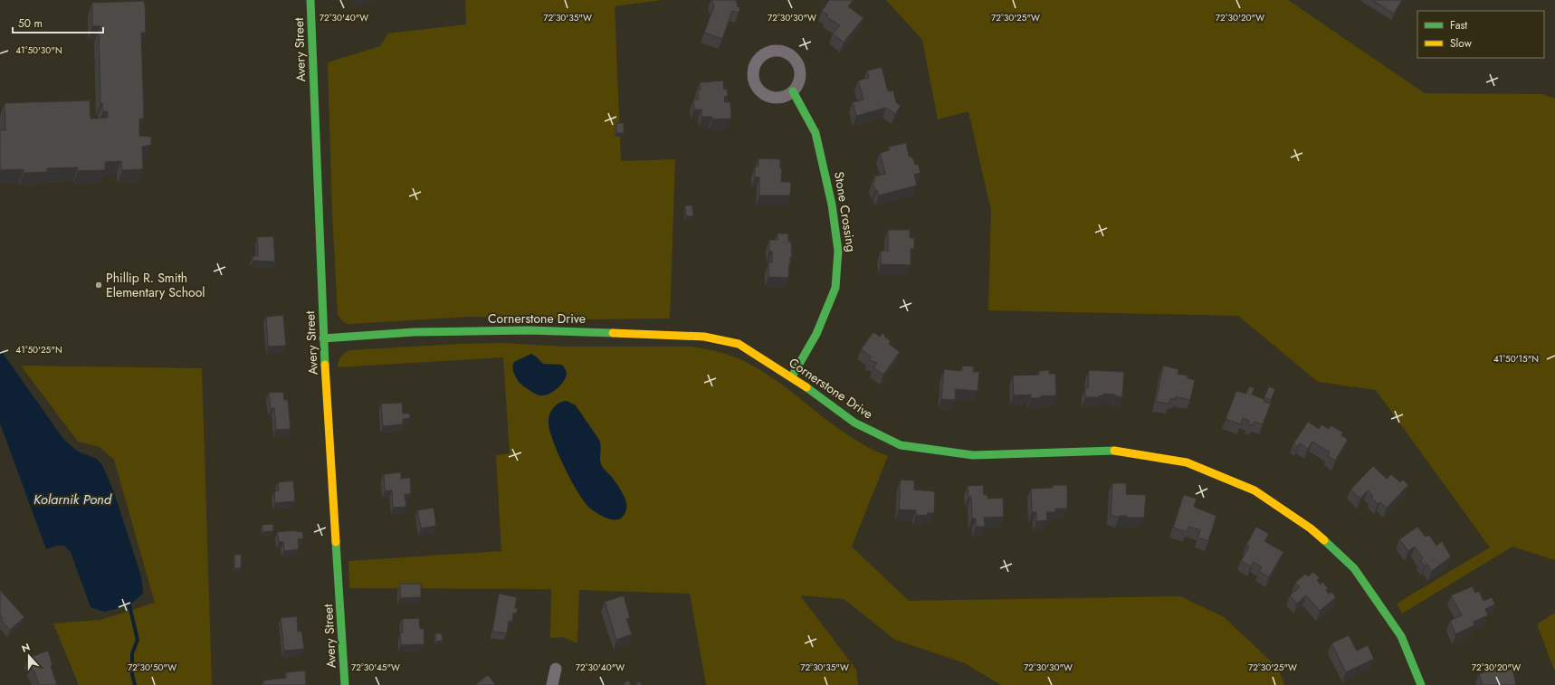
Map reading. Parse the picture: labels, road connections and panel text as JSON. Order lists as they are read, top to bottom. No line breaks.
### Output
{"streets":{"street":["Avery Street","Stone Crossing","Cornerstone Drive"]},"crossings":[["Avery Street","Cornerstone Drive"],["Stone Crossing","Cornerstone Drive"]],"water":["Kolarnik Pond"],"places":["Phillip R. Smith Elementary School"],"legend":["Fast","Slow"],"scale_bar":"50 m","north":"top","coordinates":["72°30'40\"W","72°30'35\"W","72°30'30\"W","72°30'25\"W","72°30'20\"W","41°50'30\"N","41°50'25\"N","41°50'15\"N","72°30'50\"W","72°30'45\"W"]}
